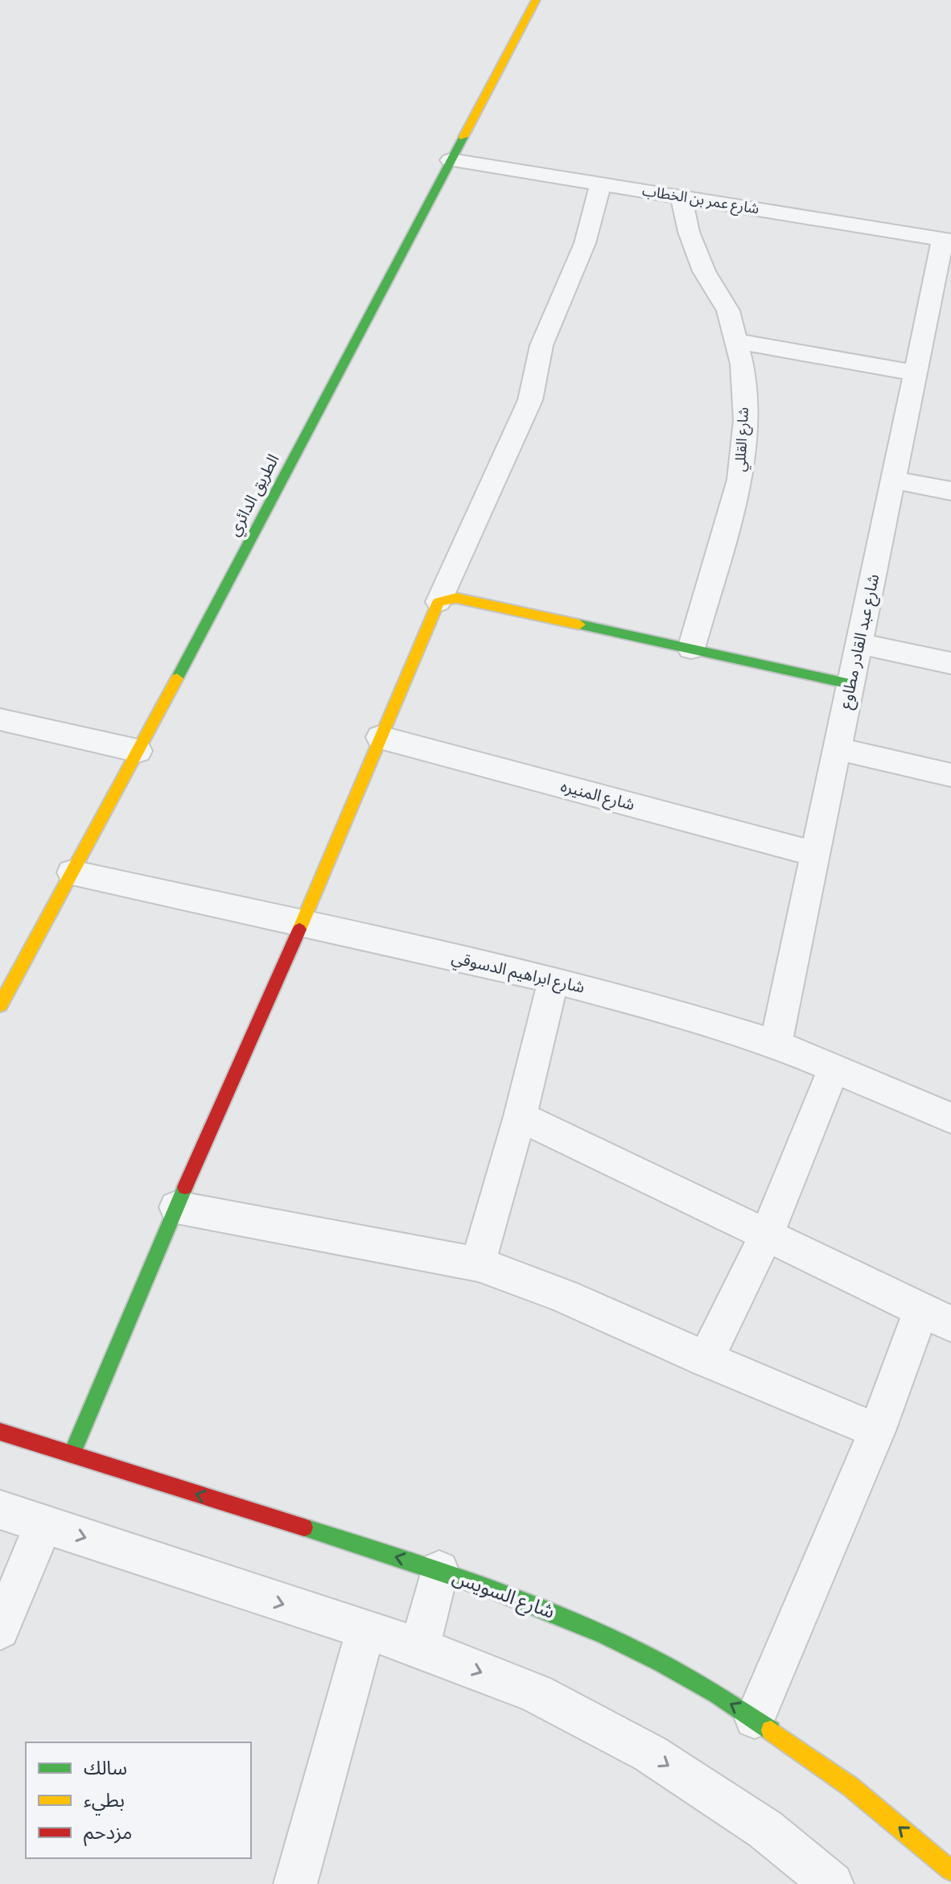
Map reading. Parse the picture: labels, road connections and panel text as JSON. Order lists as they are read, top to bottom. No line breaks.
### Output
{"streets":{"street":["شارع عمر بن الخطاب","شارع القللي","الطريق الدائري","شارع عبد القادر مطاوع","شارع المنيره","شارع ابراهيم الدسوقي","شارع السويس"]},"crossings":[["شارع عمر بن الخطاب","شارع القللي"],["شارع عمر بن الخطاب","الطريق الدائري"],["شارع عمر بن الخطاب","شارع عبد القادر مطاوع"],["الطريق الدائري","شارع ابراهيم الدسوقي"],["شارع عبد القادر مطاوع","شارع المنيره"],["شارع عبد القادر مطاوع","شارع ابراهيم الدسوقي"]],"legend":["سالك","بطيء","مزدحم"]}
